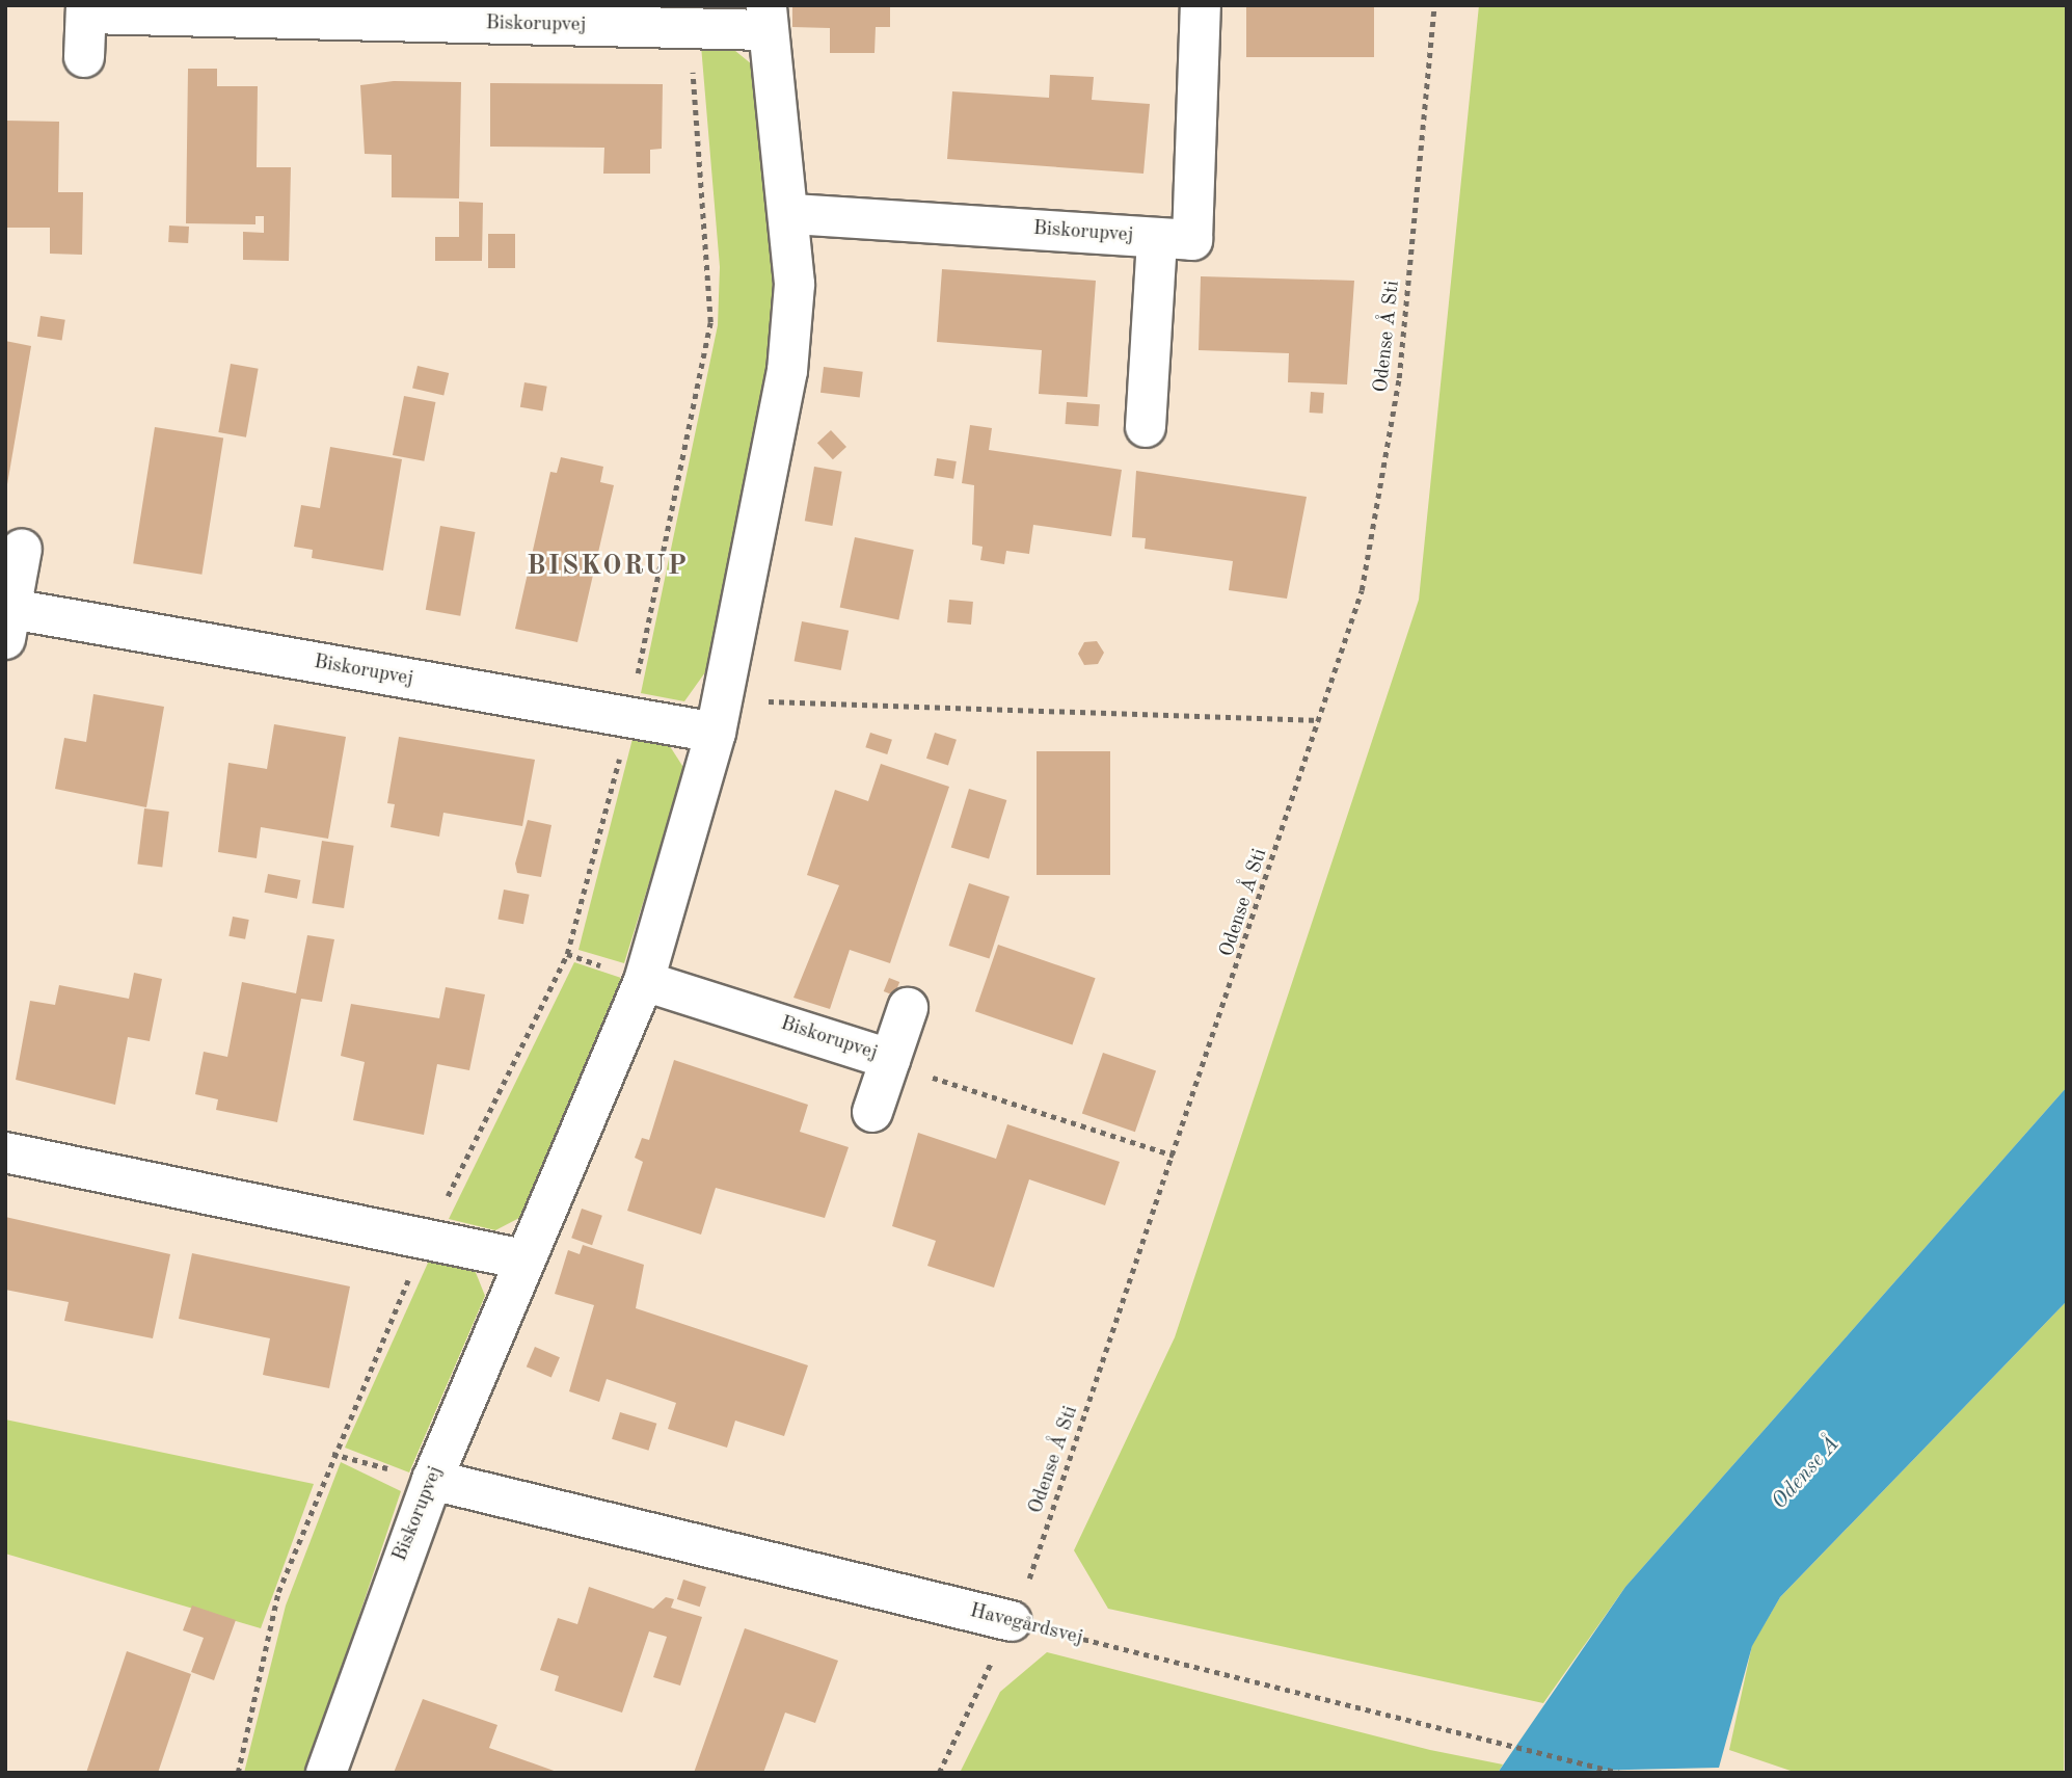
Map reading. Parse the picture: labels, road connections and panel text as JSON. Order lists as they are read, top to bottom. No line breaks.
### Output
{"streets":{"street":["Biskorupvej","Havegårdsvej"],"path":["Odense Å Sti"]},"crossings":[["Biskorupvej","Havegårdsvej"],["Odense Å Sti","Havegårdsvej"]],"districts":["BISKORUP"],"water":["Odense Å"]}
